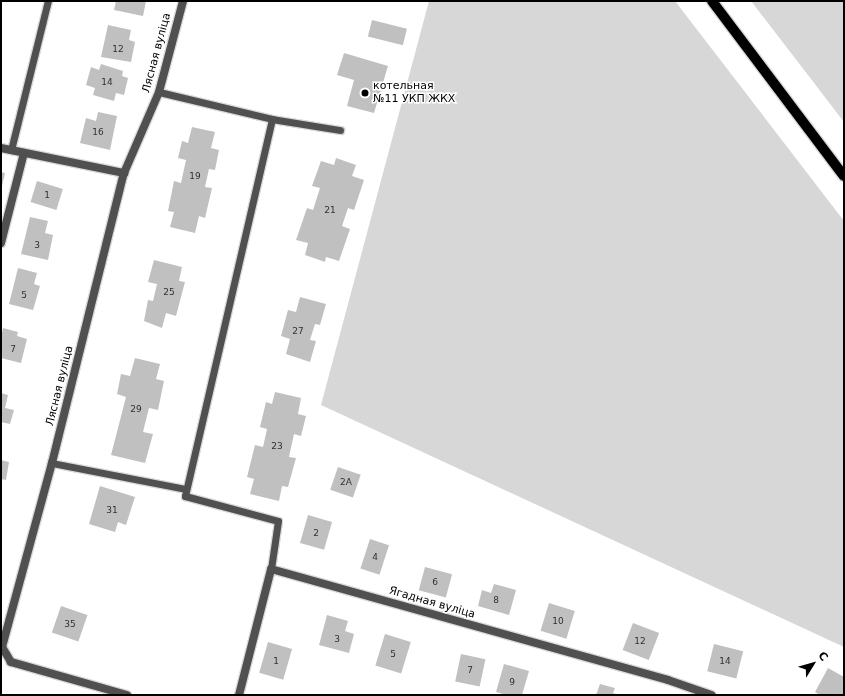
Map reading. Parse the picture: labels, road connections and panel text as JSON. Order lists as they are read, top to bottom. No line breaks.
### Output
{"streets":{"street":["Лясная вуліца","Ягадная вуліца"]},"places":["котельная №11 УКП ЖКХ"],"house_numbers":["12","14","16","19","1","21","3","25","5","27","7","29","23","2А","31","2","4","6","8","10","35","3","12","5","1","14","7","9"],"north":"top right"}
